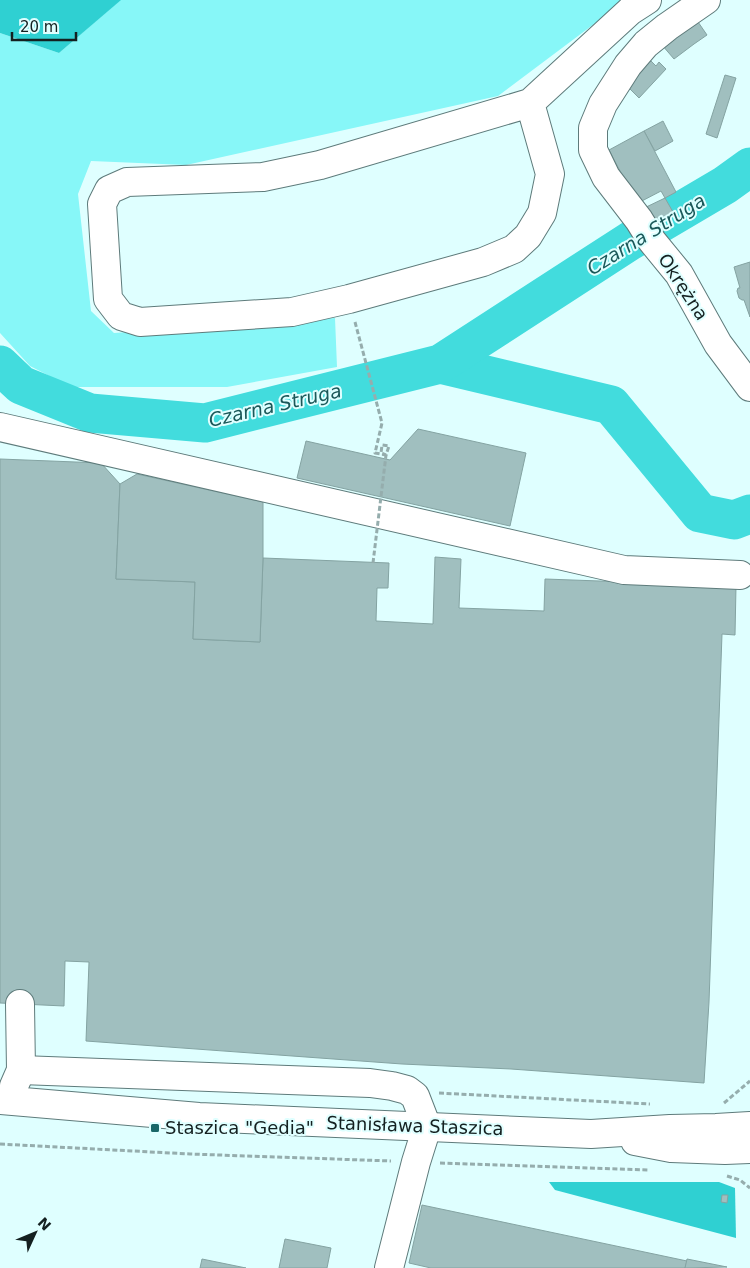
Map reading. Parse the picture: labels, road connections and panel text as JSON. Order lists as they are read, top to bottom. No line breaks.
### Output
{"streets":{"street":["Okrężna","Stanisława Staszica"]},"water":["Czarna Struga"],"places":{"transit":["Staszica \"Gedia\""]},"scale_bar":"20 m","north":"top right"}
